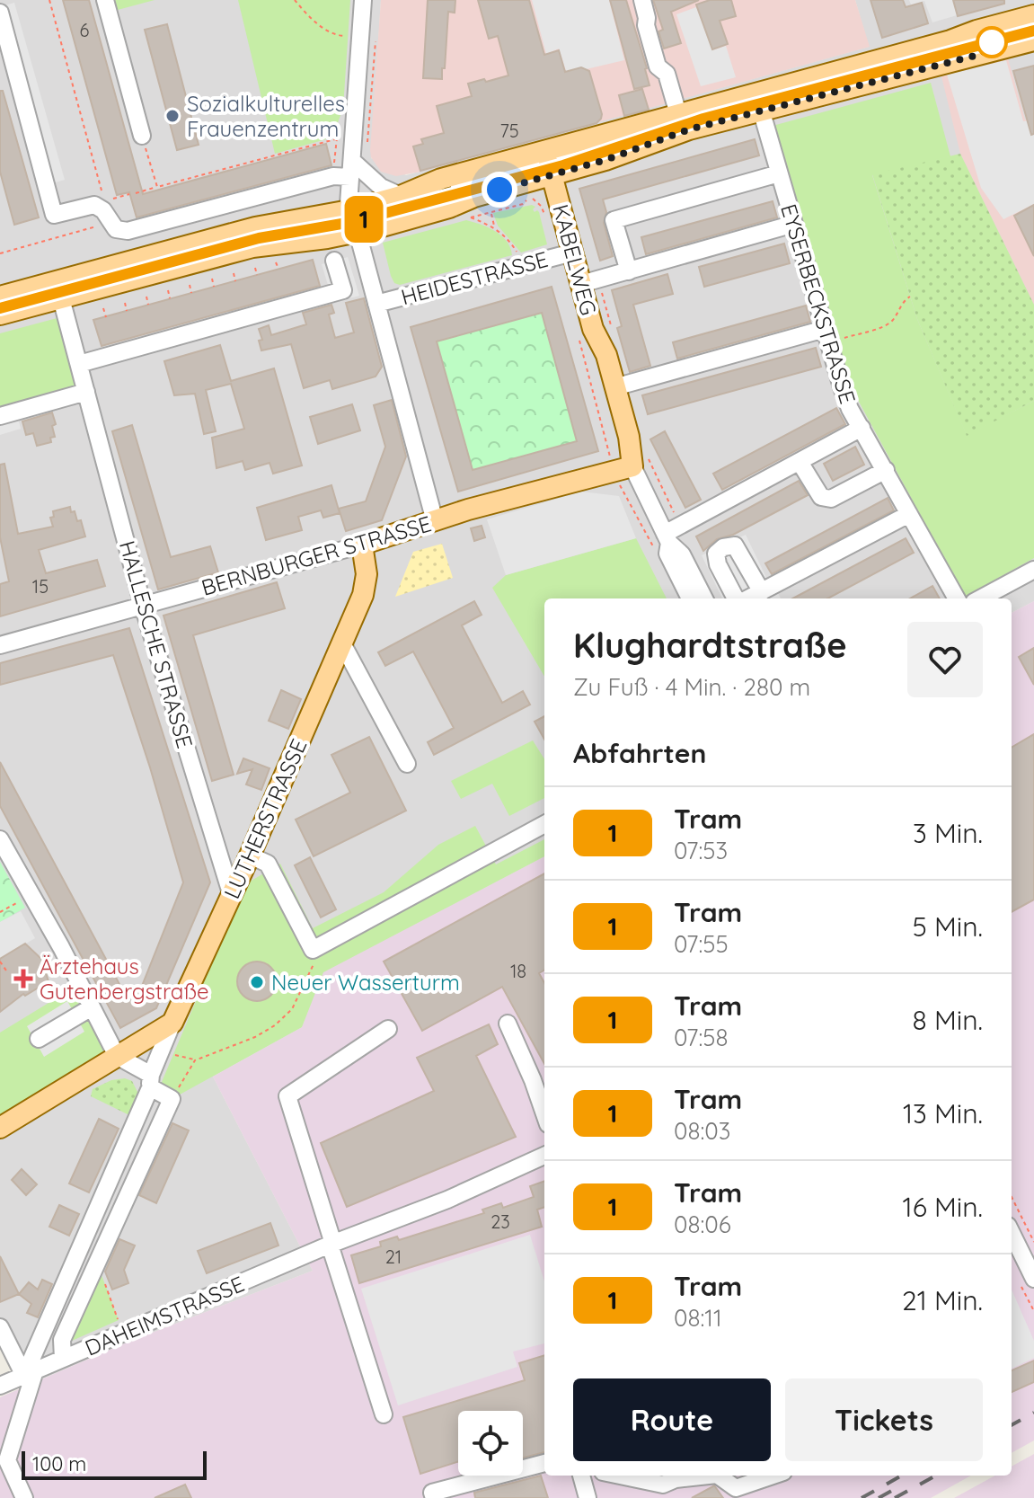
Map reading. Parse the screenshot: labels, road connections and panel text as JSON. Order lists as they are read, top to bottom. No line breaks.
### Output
{"streets":{"main road":["KABELWEG","BERNBURGER STRASSE","LUTHERSTRASSE"],"street":["HEIDESTRASSE","EYSERBECKSTRASSE","HALLESCHE STRASSE","DAHEIMSTRASSE"]},"crossings":[["KABELWEG","HEIDESTRASSE"],["KABELWEG","BERNBURGER STRASSE"],["BERNBURGER STRASSE","HALLESCHE STRASSE"],["BERNBURGER STRASSE","LUTHERSTRASSE"],["HALLESCHE STRASSE","LUTHERSTRASSE"],["LUTHERSTRASSE","DAHEIMSTRASSE"]],"places":{"other":["Sozialkulturelles Frauenzentrum","Neuer Wasserturm"],"health":["Ärztehaus Gutenbergstraße"]},"lines":["tram line 1"],"house_numbers":["6","75","15","18","23","21"],"scale_bar":"100 m","page":{"on_map":"1","heading":[["Klughardtstraße","Zu Fuß · 4 Min. · 280 m"],"Abfahrten"],"list":[{"mark":"1","name":"Tram","note":"07:53","value":"3 Min."},{"mark":"1","name":"Tram","note":"07:55","value":"5 Min."},{"mark":"1","name":"Tram","note":"07:58","value":"8 Min."},{"mark":"1","name":"Tram","note":"08:03","value":"13 Min."},{"mark":"1","name":"Tram","note":"08:06","value":"16 Min."},{"mark":"1","name":"Tram","note":"08:11","value":"21 Min."}],"buttons":["Route","Tickets"],"scale":"100 m"}}
